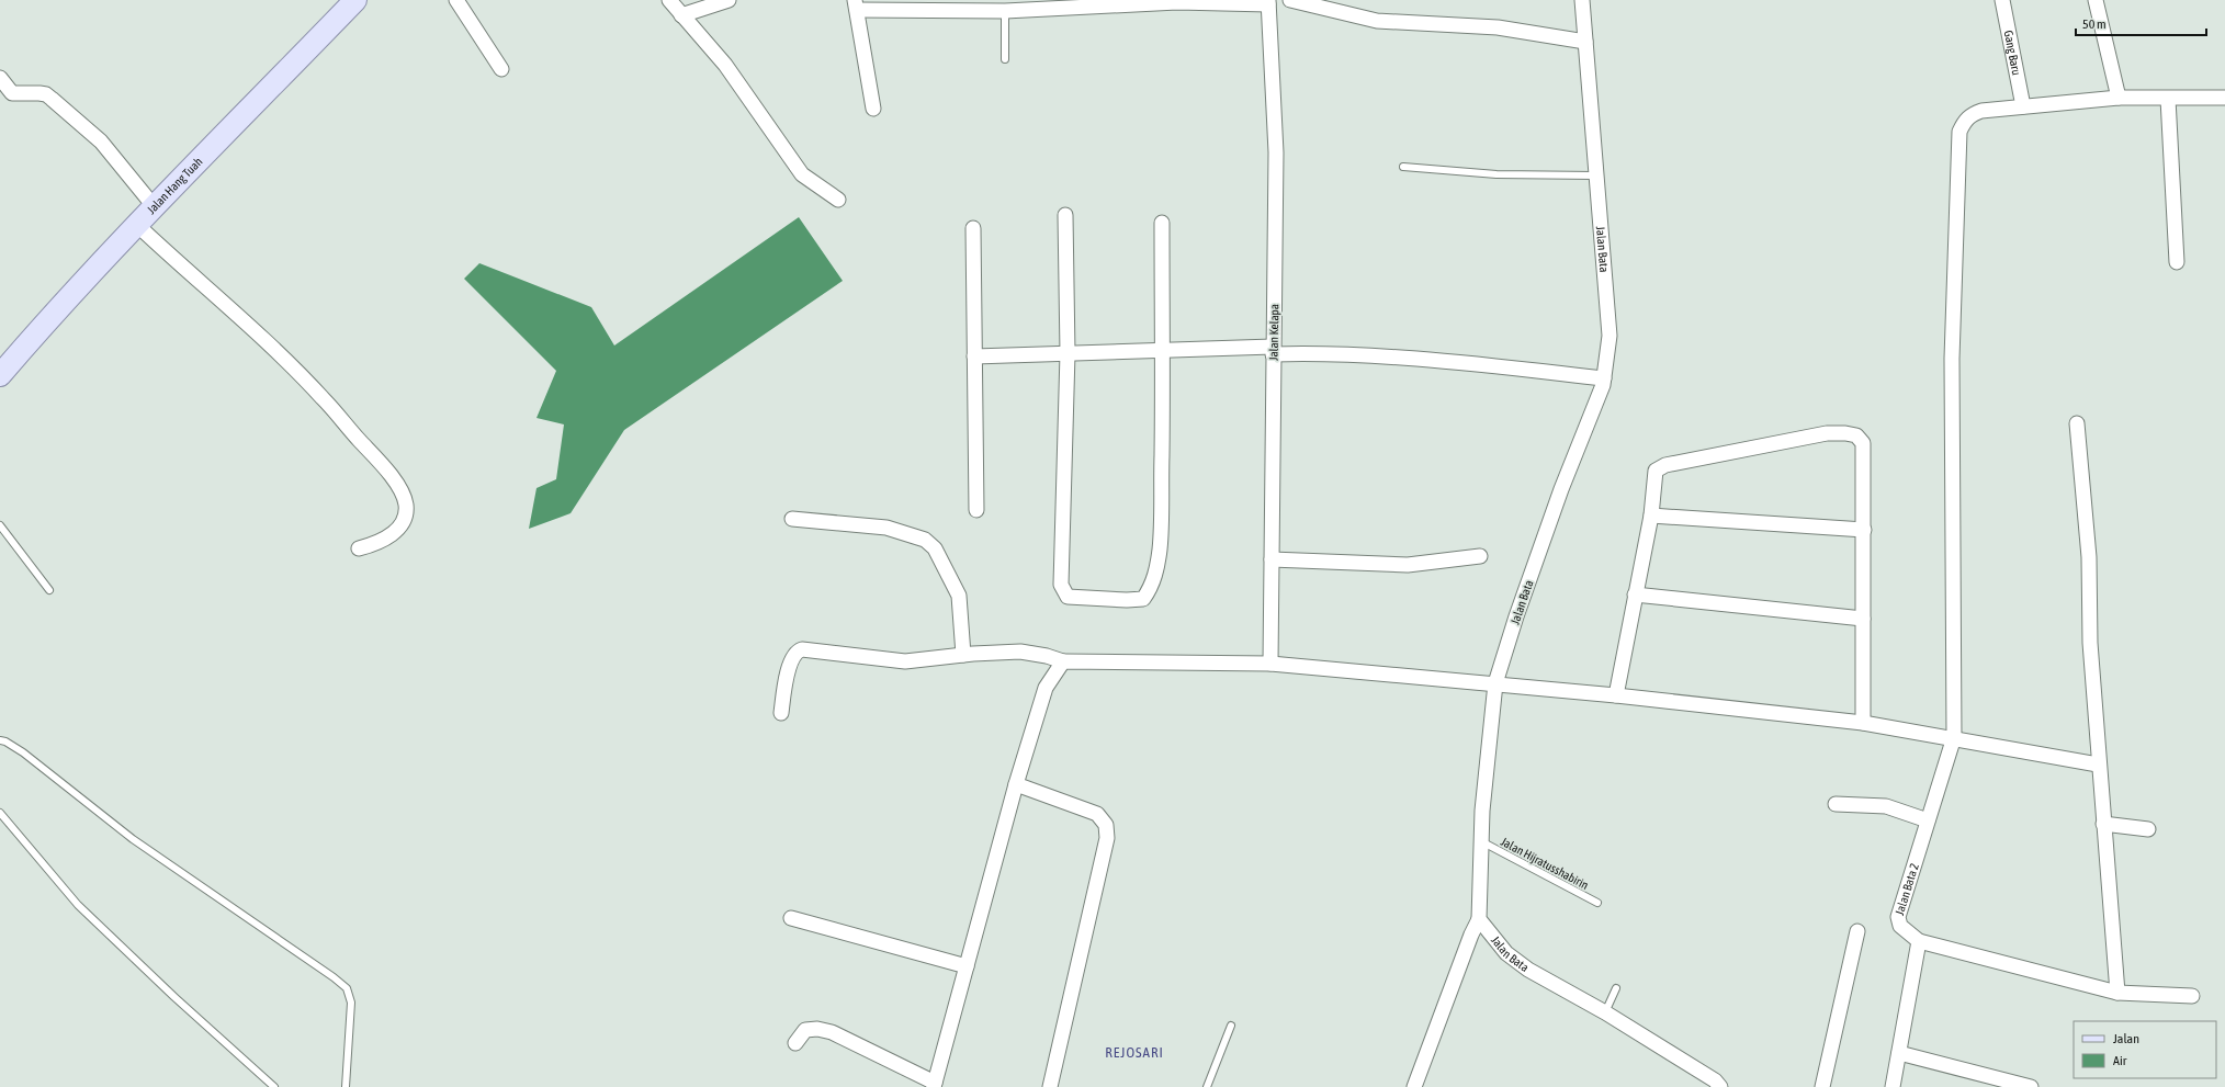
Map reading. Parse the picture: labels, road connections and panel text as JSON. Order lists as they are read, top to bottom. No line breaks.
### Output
{"streets":{"main road":["Jalan Hang Tuah"],"street":["Gang Baru","Jalan Bata","Jalan Kelapa","Jalan Bata 2"],"lane":["Jalan Hijratusshabirin"]},"crossings":[["Gang Baru","Jalan Bata 2"],["Jalan Bata","Jalan Hijratusshabirin"]],"districts":["REJOSARI"],"legend":["Jalan","Air"],"scale_bar":"50 m"}
